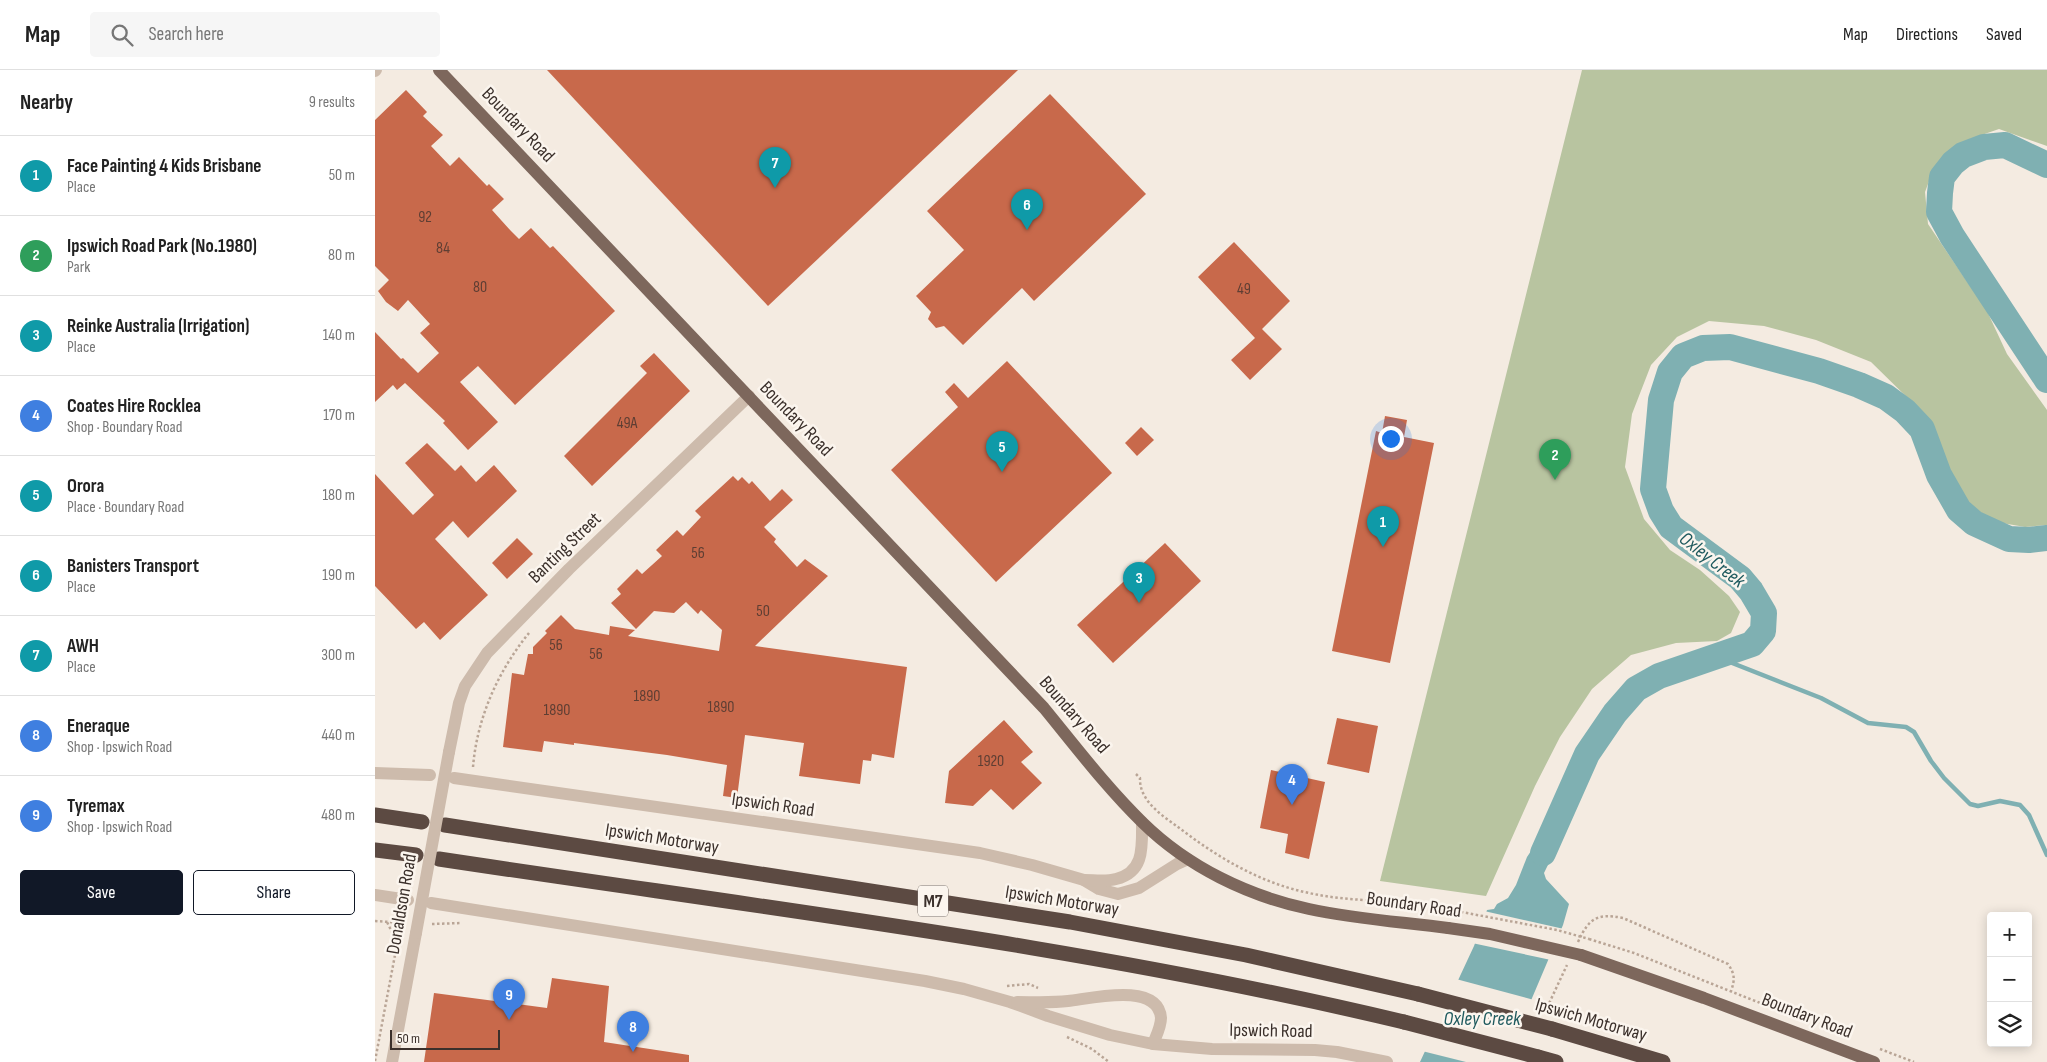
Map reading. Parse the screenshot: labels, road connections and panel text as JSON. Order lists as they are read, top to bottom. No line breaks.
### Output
{"streets":{"highway":["Ipswich Motorway","M7"],"main road":["Boundary Road"],"street":["Banting Street","Ipswich Road","Donaldson Road"]},"crossings":[["Boundary Road","Banting Street"],["Boundary Road","Ipswich Road"],["Banting Street","Donaldson Road"]],"water":["Oxley Creek"],"house_numbers":["92","84","80","49","49A","56","50","56","56","1890","1890","1890","1920"],"scale_bar":"50 m","page":{"header":"Map","search":"Search here","nav":["Map","Directions","Saved"],"heading":["Nearby","9 results"],"list":[{"mark":"1","name":"Face Painting 4 Kids Brisbane","note":"Place","value":"50 m"},{"mark":"2","name":"Ipswich Road Park (No.1980)","note":"Park","value":"80 m"},{"mark":"3","name":"Reinke Australia (Irrigation)","note":"Place","value":"140 m"},{"mark":"4","name":"Coates Hire Rocklea","note":"Shop · Boundary Road","value":"170 m"},{"mark":"5","name":"Orora","note":"Place · Boundary Road","value":"180 m"},{"mark":"6","name":"Banisters Transport","note":"Place","value":"190 m"},{"mark":"7","name":"AWH","note":"Place","value":"300 m"},{"mark":"8","name":"Eneraque","note":"Shop · Ipswich Road","value":"440 m"},{"mark":"9","name":"Tyremax","note":"Shop · Ipswich Road","value":"480 m"}],"pins":["7","6","5","2","1","3","4","9","8"],"buttons":["Save","Share"],"map_buttons":["+","−"],"scale":"50 m"}}
